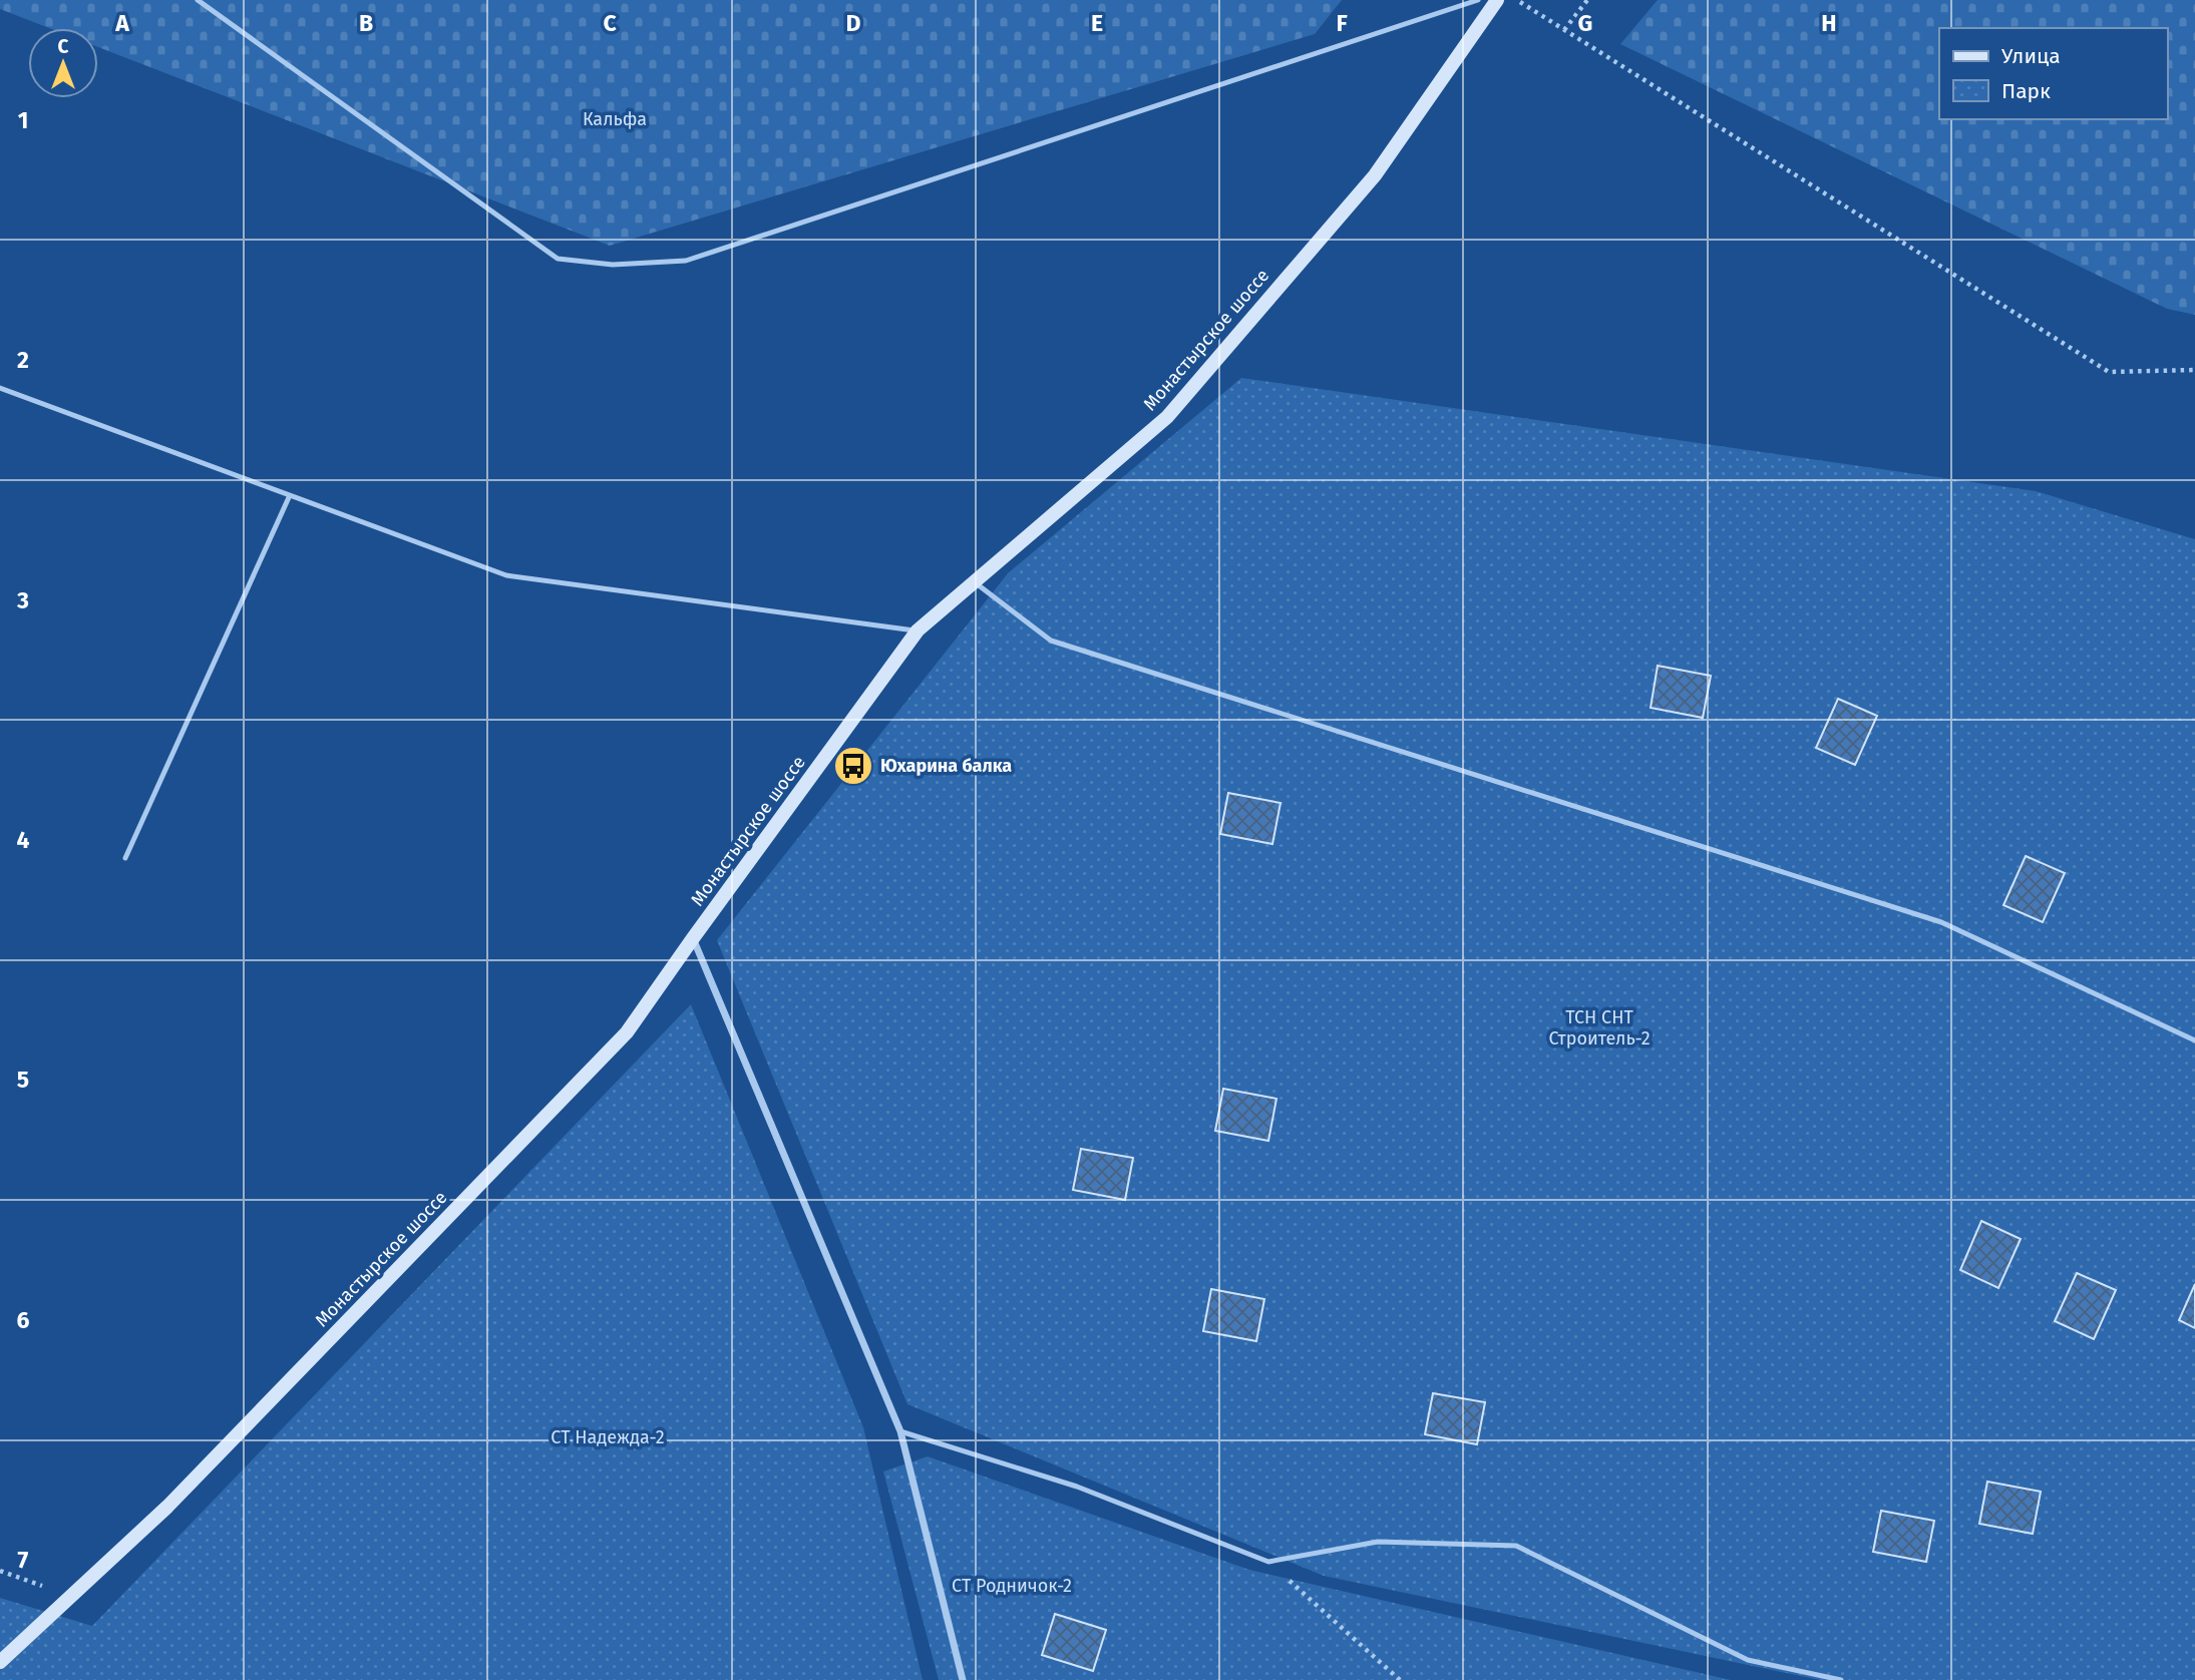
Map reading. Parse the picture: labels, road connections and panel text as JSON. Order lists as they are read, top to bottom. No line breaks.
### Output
{"streets":{"main road":["Монастырское шоссе"]},"parks":["Кальфа","ТСН СНТ Строитель-2","СТ Надежда-2","СТ Родничок-2"],"places":{"bus stop":["Юхарина балка"]},"legend":["Улица","Парк"],"north":"top","grid":{"columns":["A","B","C","D","E","F","G","H"],"rows":["1","2","3","4","5","6","7"]}}
